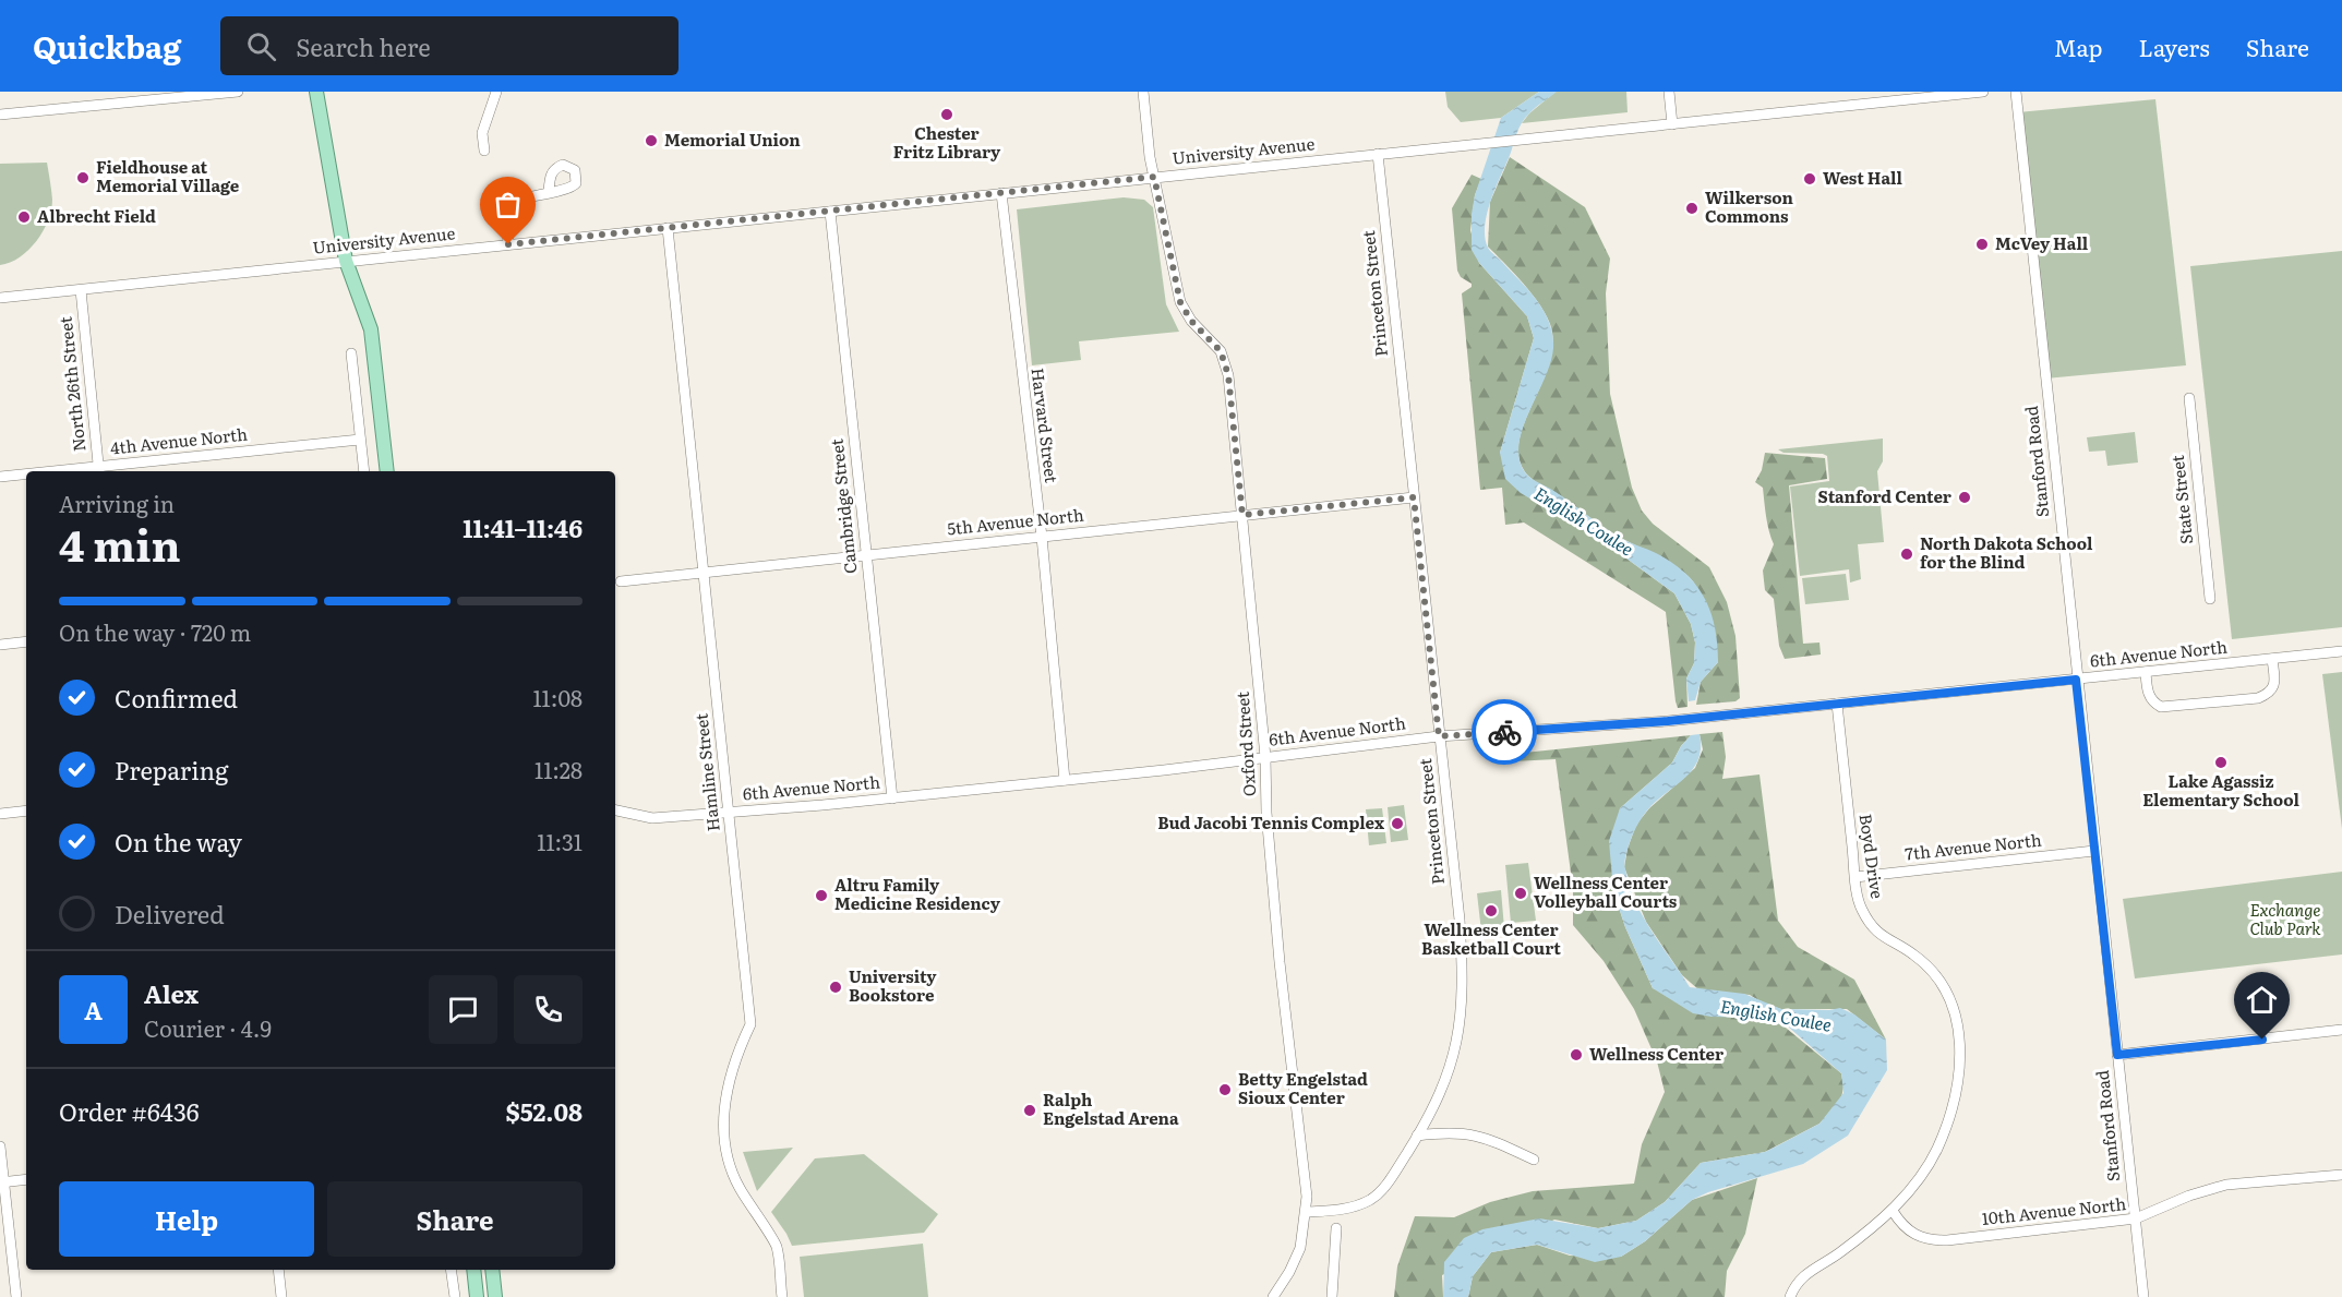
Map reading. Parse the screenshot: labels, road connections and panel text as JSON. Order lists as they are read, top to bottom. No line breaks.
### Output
{"streets":{"street":["University Avenue","Princeton Street","North 26th Street","Harvard Street","4th Avenue North","Stanford Road","State Street","Cambridge Street","5th Avenue North","6th Avenue North","Oxford Street","Hamline Street","7th Avenue North","Boyd Drive","10th Avenue North"]},"crossings":[["University Avenue","Princeton Street"],["University Avenue","North 26th Street"],["University Avenue","Harvard Street"],["University Avenue","Cambridge Street"],["University Avenue","Oxford Street"],["University Avenue","Hamline Street"],["Princeton Street","5th Avenue North"],["Princeton Street","6th Avenue North"],["Princeton Street","Oxford Street"],["North 26th Street","4th Avenue North"],["Harvard Street","5th Avenue North"],["Harvard Street","6th Avenue North"],["Stanford Road","6th Avenue North"],["Stanford Road","7th Avenue North"],["Stanford Road","10th Avenue North"],["Cambridge Street","5th Avenue North"],["Cambridge Street","6th Avenue North"],["5th Avenue North","Oxford Street"],["5th Avenue North","Hamline Street"],["6th Avenue North","Oxford Street"],["6th Avenue North","Hamline Street"],["6th Avenue North","Boyd Drive"],["7th Avenue North","Boyd Drive"],["Boyd Drive","10th Avenue North"]],"water":["English Coulee"],"parks":["Exchange Club Park"],"places":["Chester Fritz Library","Memorial Union","Fieldhouse at Memorial Village","West Hall","Wilkerson Commons","Albrecht Field","McVey Hall","Stanford Center","North Dakota School for the Blind","Lake Agassiz Elementary School","Bud Jacobi Tennis Complex","Wellness Center Volleyball Courts","Altru Family Medicine Residency","Wellness Center Basketball Court","University Bookstore","Wellness Center","Betty Engelstad Sioux Center","Ralph Engelstad Arena"],"page":{"header":"Quickbag","search":"Search here","nav":["Map","Layers","Share"],"heading":["4 min","Arriving in","11:41–11:46"],"panel":["Alex","Courier · 4.9","Order #6436","$52.08"],"bar":"On the way · 720 m","list":[["Confirmed","11:08"],["Preparing","11:28"],["On the way","11:31"],"Delivered"],"round":"A","buttons":["Help","Share"]}}
